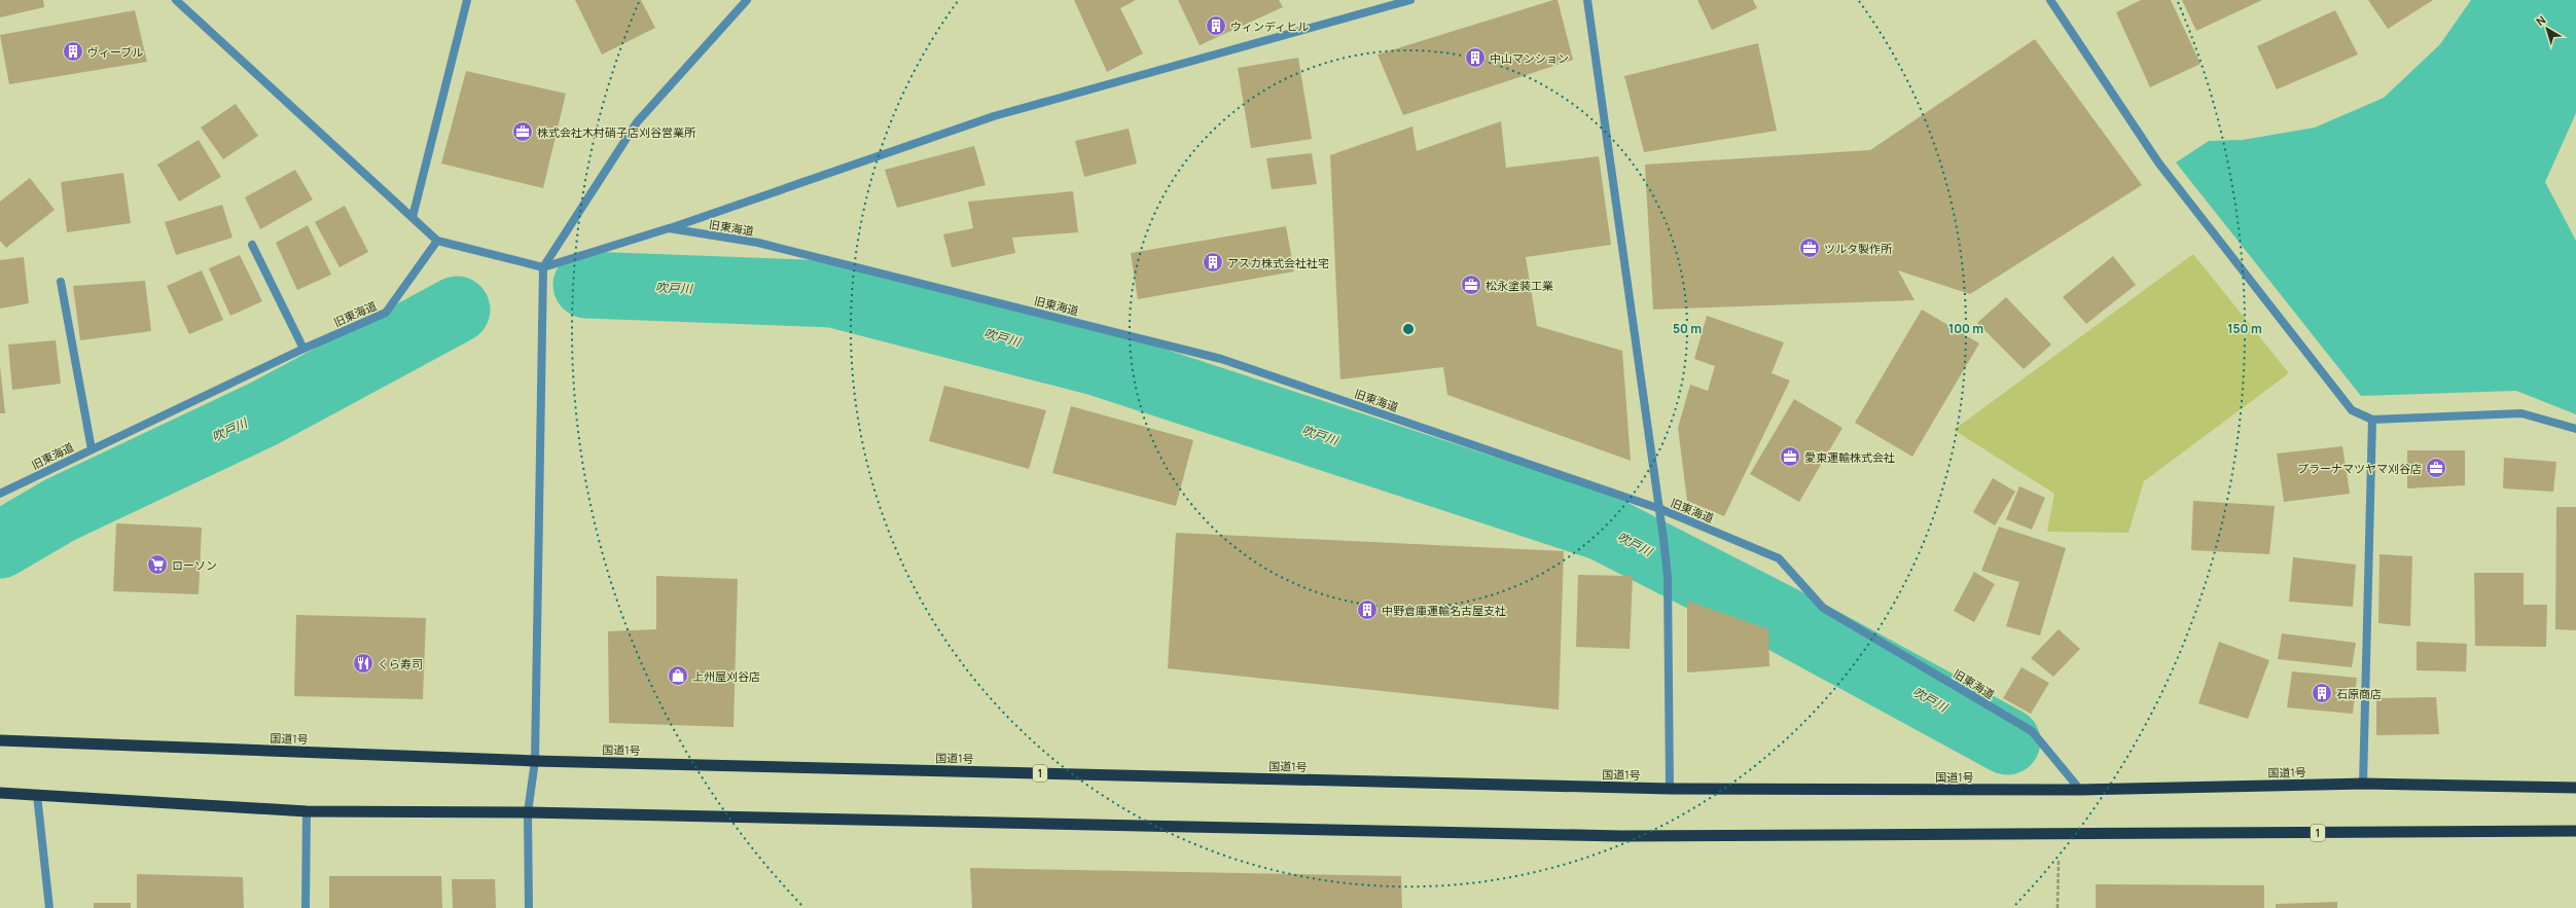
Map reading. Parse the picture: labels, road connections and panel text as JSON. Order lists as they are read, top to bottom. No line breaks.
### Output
{"streets":{"highway":["国道1号","1"],"street":["旧東海道"]},"crossings":[["旧東海道","国道1号"]],"water":["吹戸川"],"places":{"building":["ウィンディヒル","ヴィーブル","中山マンション","アスカ株式会社社宅","中野倉庫運輸名古屋支社","石原商店"],"office":["株式会社木村硝子店刈谷営業所","ツルタ製作所","松永塗装工業","愛東運輸株式会社","プラーナマツヤマ刈谷店"],"supermarket":["ローソン"],"restaurant":["くら寿司"],"shop":["上州屋刈谷店"]},"north":"top left","rings":["50 m","100 m","150 m"]}
